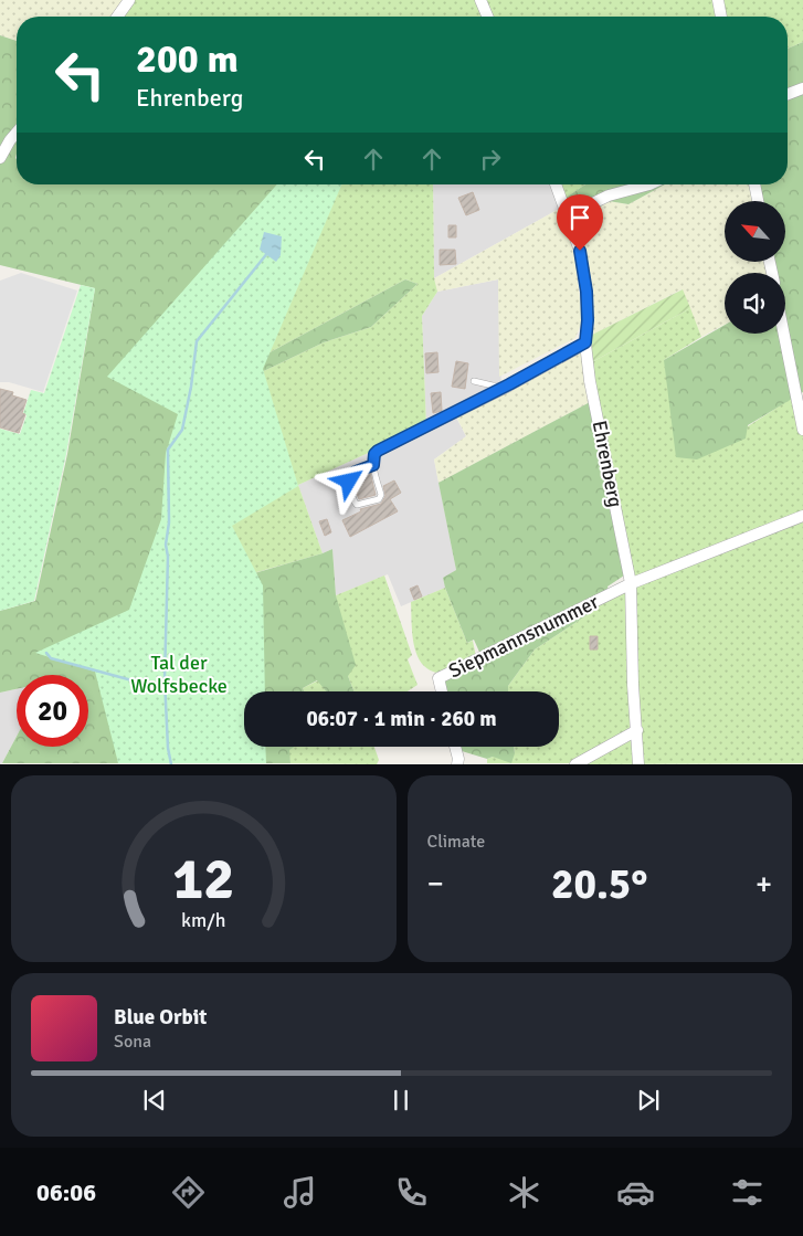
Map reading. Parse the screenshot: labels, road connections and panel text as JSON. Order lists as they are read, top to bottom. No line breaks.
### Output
{"streets":{"street":["Ehrenberg","Siepmannsnummer"]},"crossings":[["Ehrenberg","Siepmannsnummer"]],"parks":["Tal der Wolfsbecke"],"north":"top left","page":{"turn":["200 m","Ehrenberg"],"limit":"20","trip":"06:07 · 1 min · 260 m","tile":"Climate","heat":["−","20.5°","+"],"song":["Blue Orbit","Sona"],"tabs":"06:06","gauge":["12","km/h"]}}
